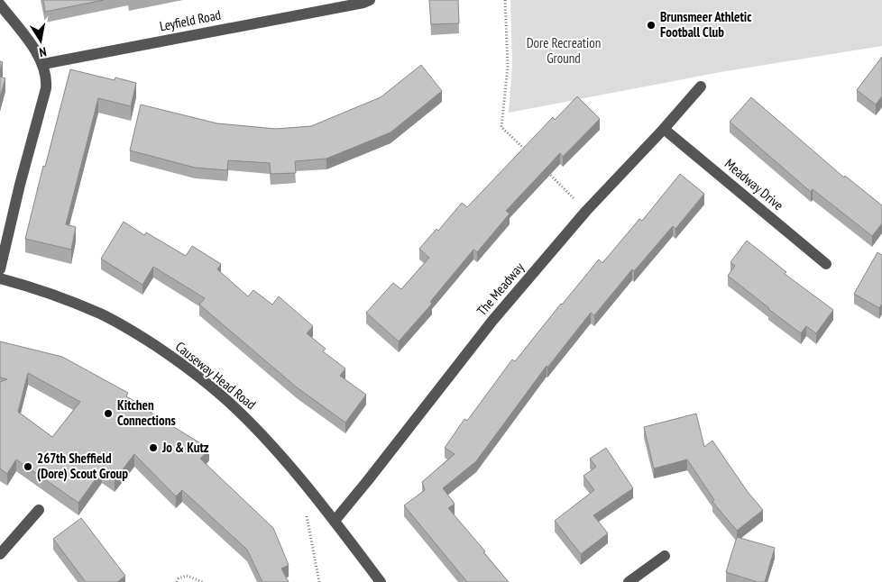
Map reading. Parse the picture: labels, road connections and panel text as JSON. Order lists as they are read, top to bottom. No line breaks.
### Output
{"streets":{"street":["Leyfield Road","Meadway Drive","The Meadway","Causeway Head Road"]},"crossings":[["Meadway Drive","The Meadway"],["The Meadway","Causeway Head Road"]],"parks":["Dore Recreation Ground"],"places":["Brunsmeer Athletic Football Club","Kitchen Connections","Jo & Kutz","267th Sheffield (Dore) Scout Group"],"north":"bottom"}
